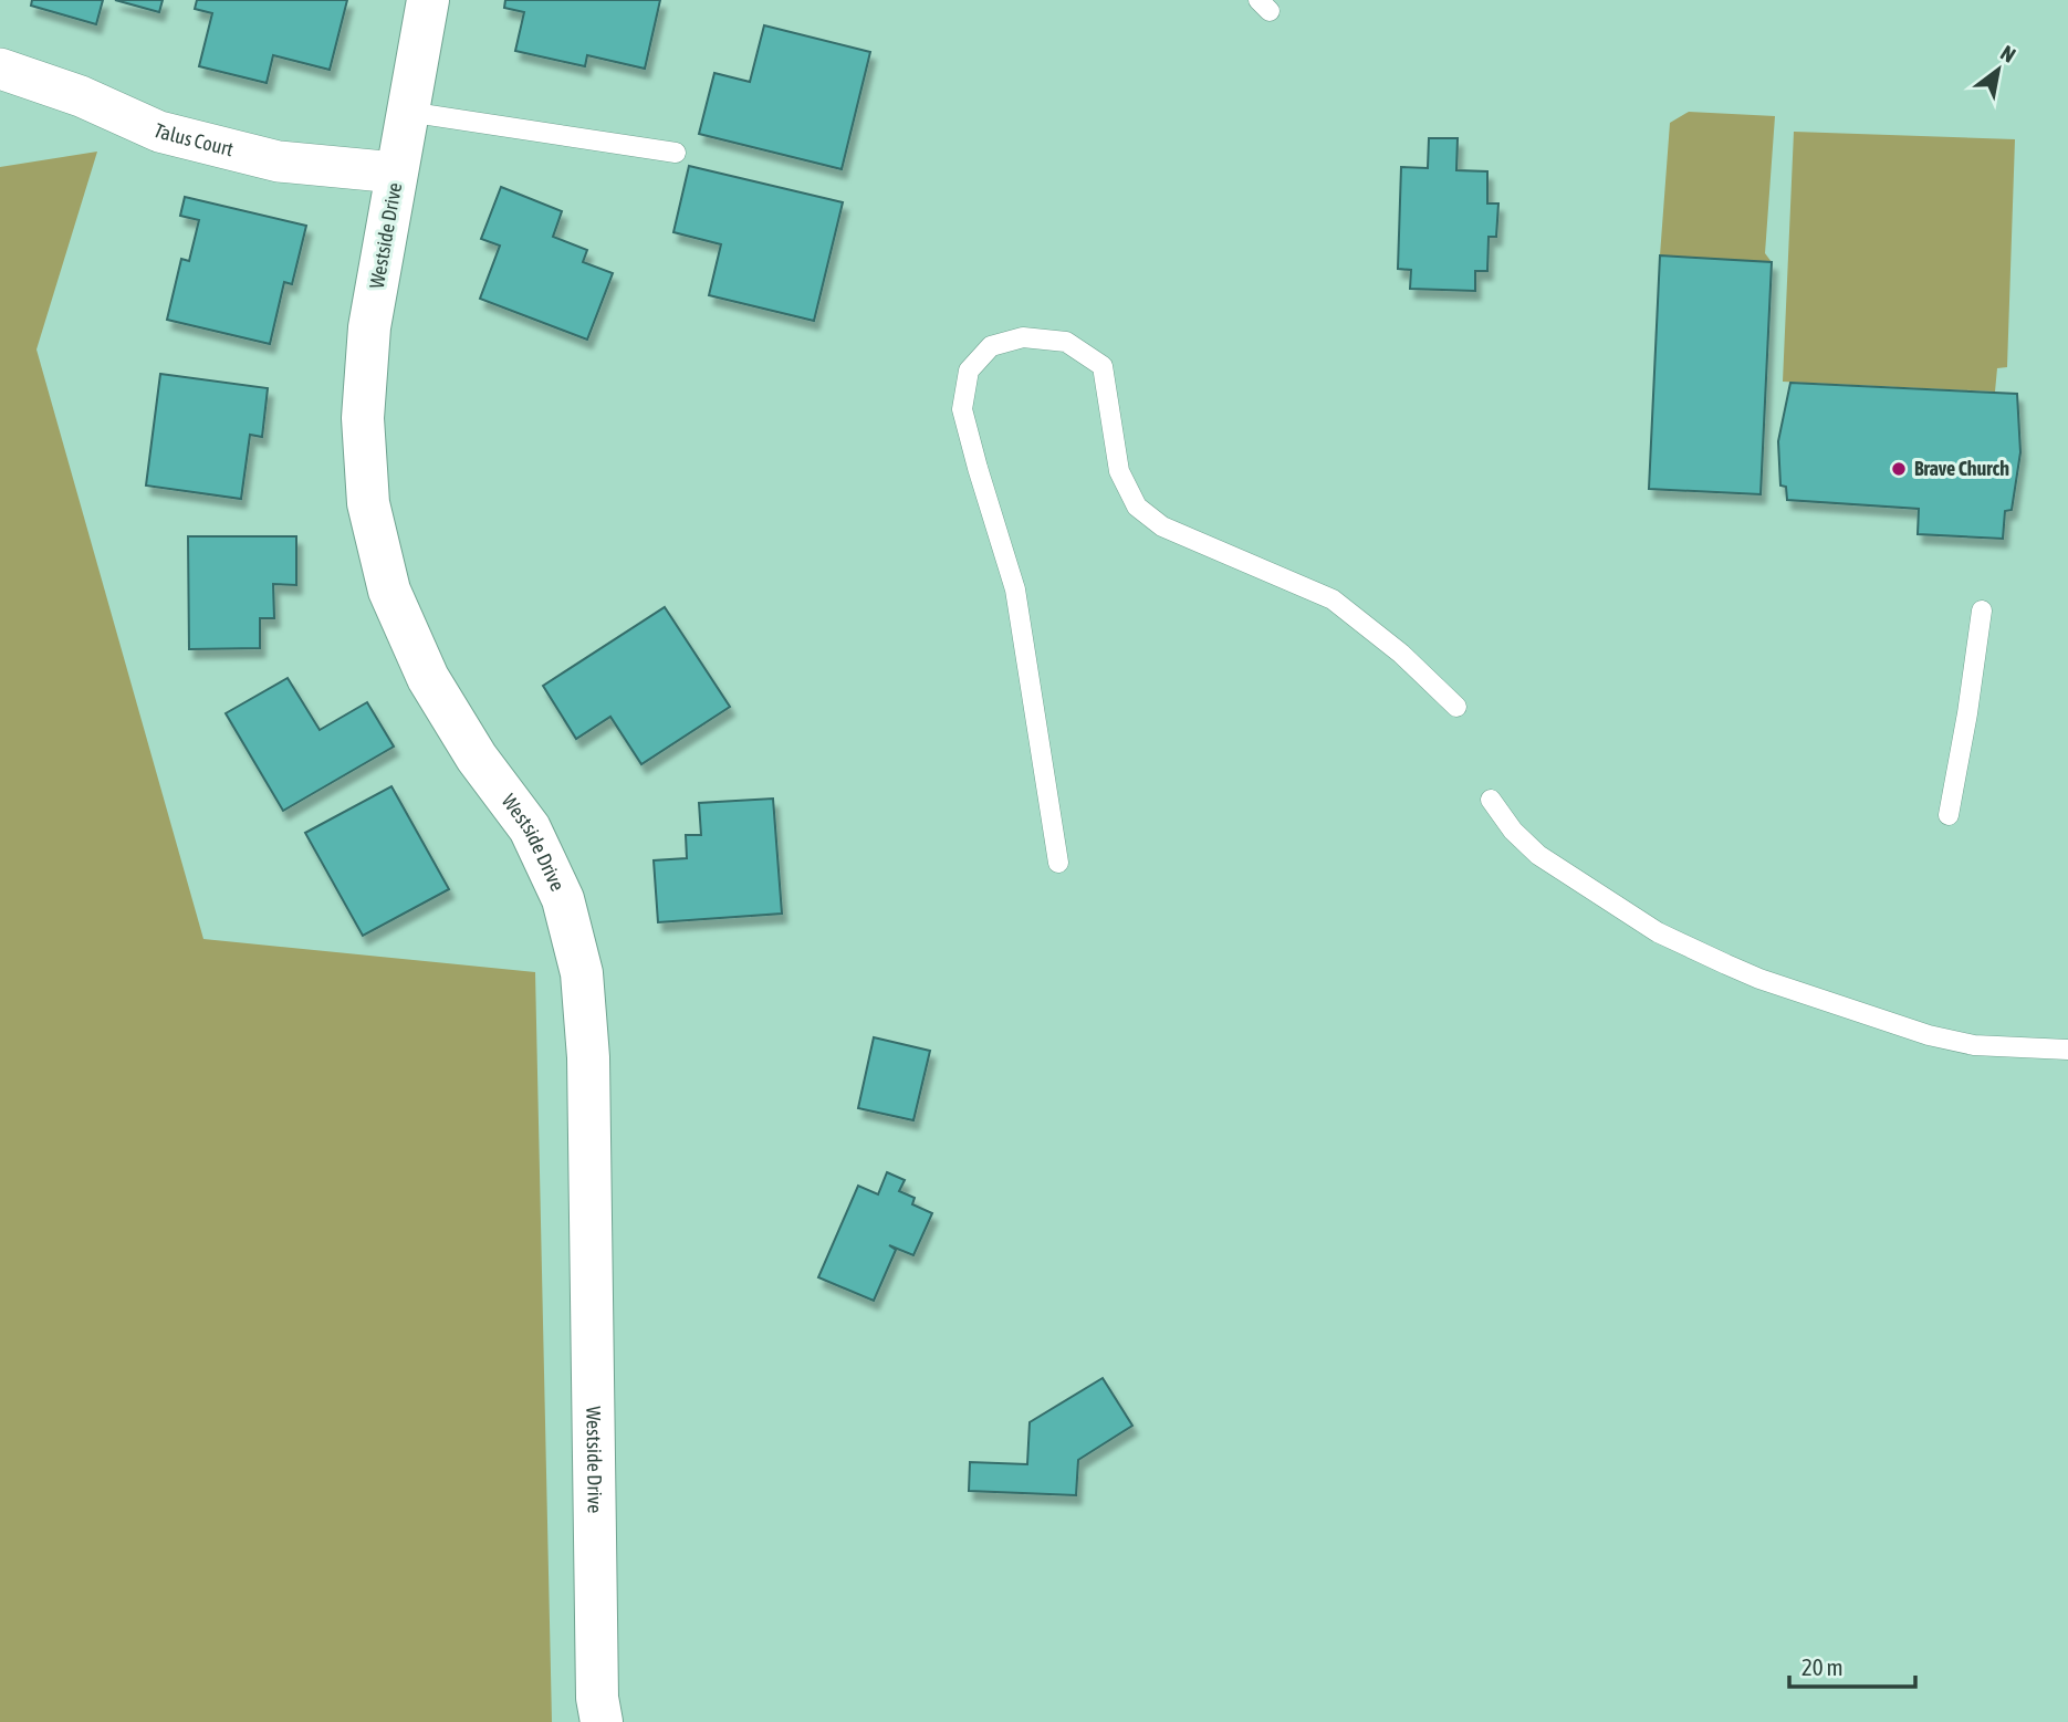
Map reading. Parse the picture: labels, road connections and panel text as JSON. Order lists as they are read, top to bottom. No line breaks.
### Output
{"streets":{"street":["Talus Court","Westside Drive"]},"crossings":[["Talus Court","Westside Drive"]],"places":["Brave Church"],"scale_bar":"20 m","north":"top right"}
